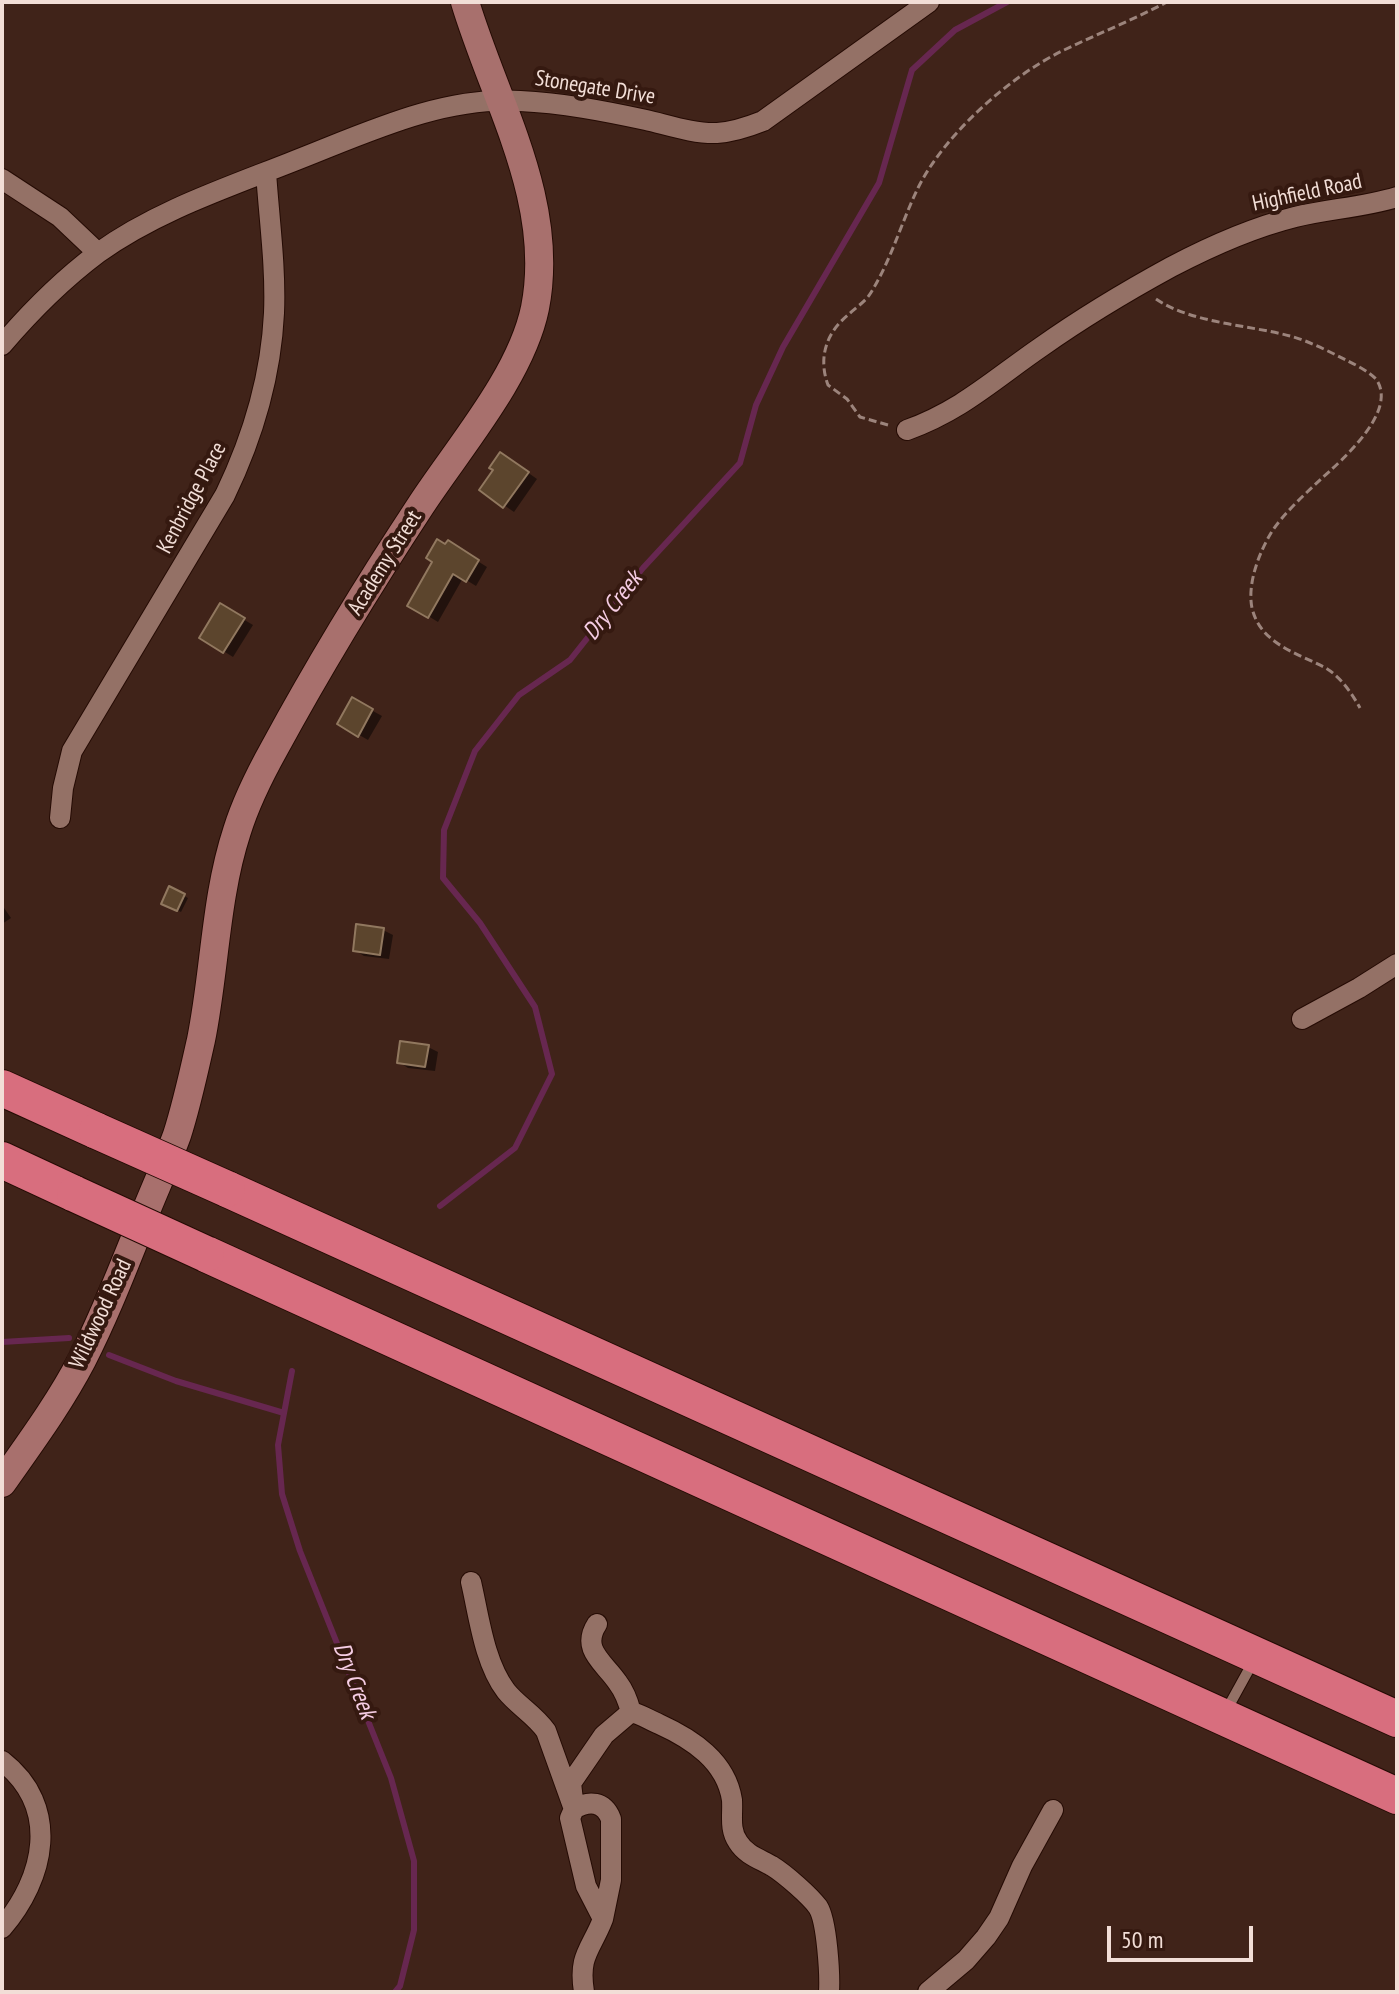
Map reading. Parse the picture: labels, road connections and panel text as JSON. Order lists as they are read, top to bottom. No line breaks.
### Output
{"streets":{"street":["Stonegate Drive","Highfield Road","Kenbridge Place","Academy Street","Wildwood Road"]},"crossings":[["Stonegate Drive","Kenbridge Place"],["Stonegate Drive","Academy Street"],["Academy Street","Wildwood Road"]],"water":["Dry Creek"],"scale_bar":"50 m"}
